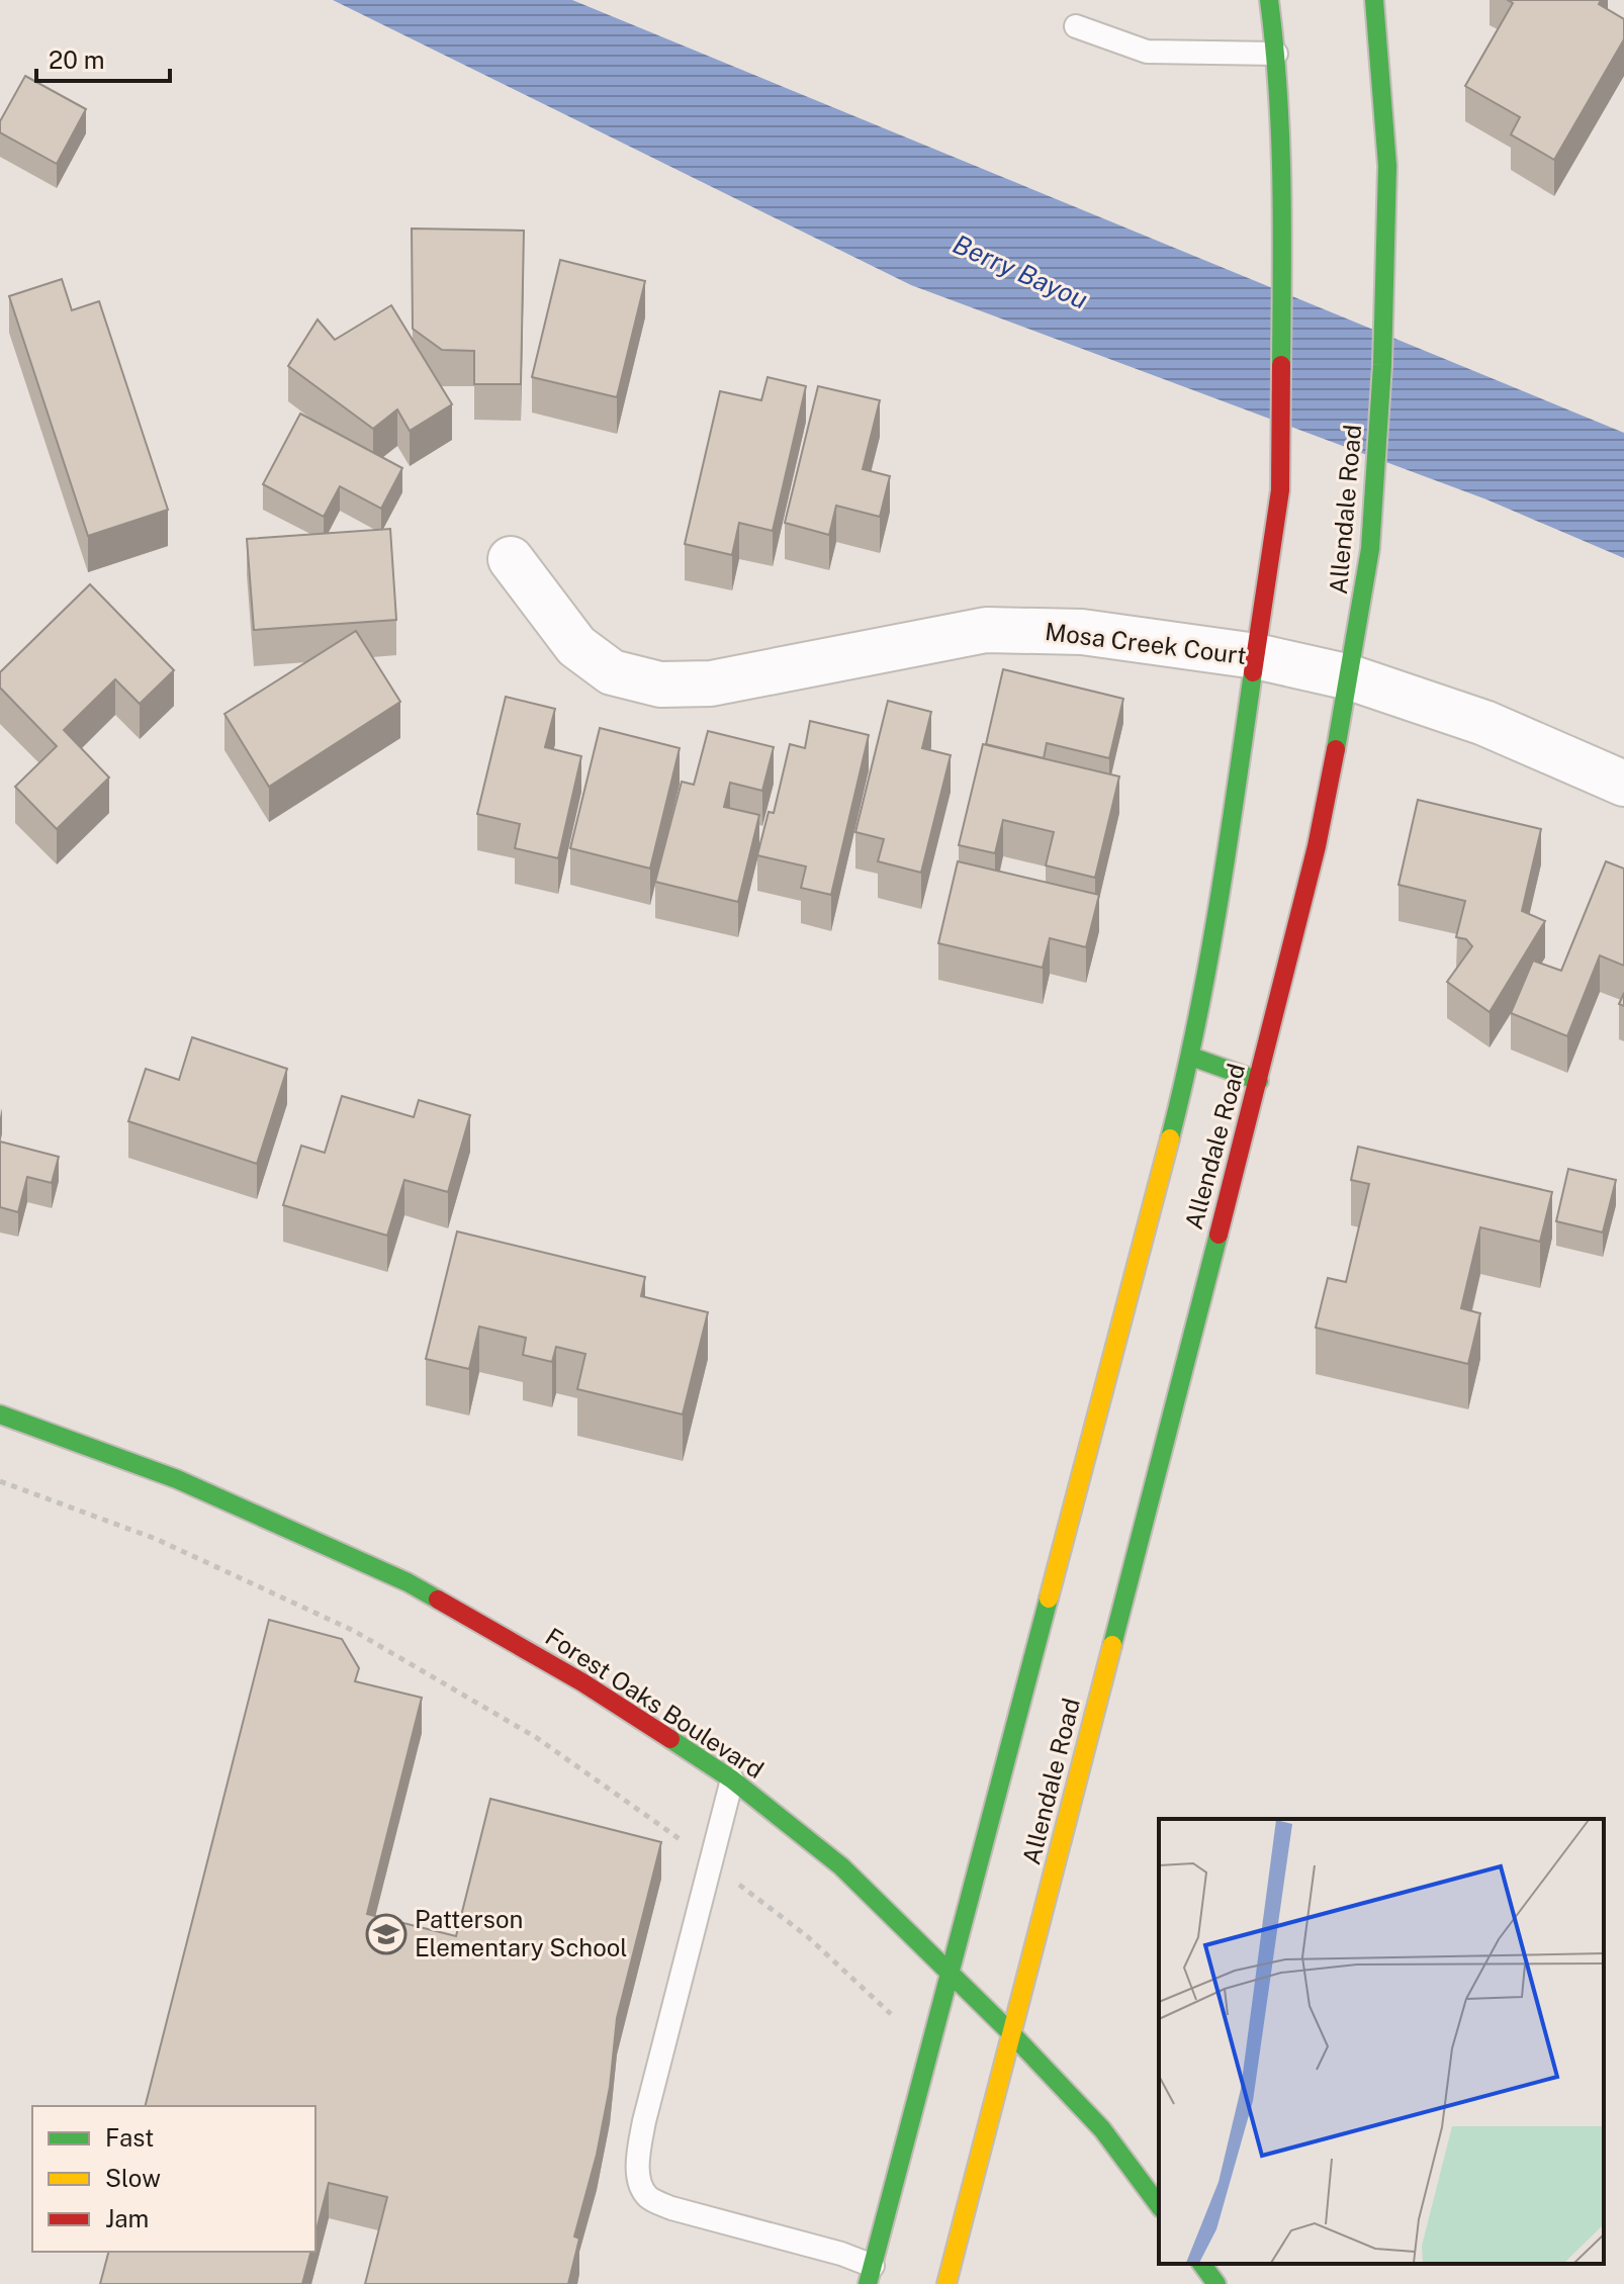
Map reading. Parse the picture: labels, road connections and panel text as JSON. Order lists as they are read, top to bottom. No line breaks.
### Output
{"streets":{"main road":["Allendale Road","Forest Oaks Boulevard"],"street":["Mosa Creek Court"]},"crossings":[["Allendale Road","Mosa Creek Court"],["Allendale Road","Forest Oaks Boulevard"]],"water":["Berry Bayou"],"places":{"school or university":["Patterson Elementary School"]},"legend":["Fast","Slow","Jam"],"scale_bar":"20 m"}
